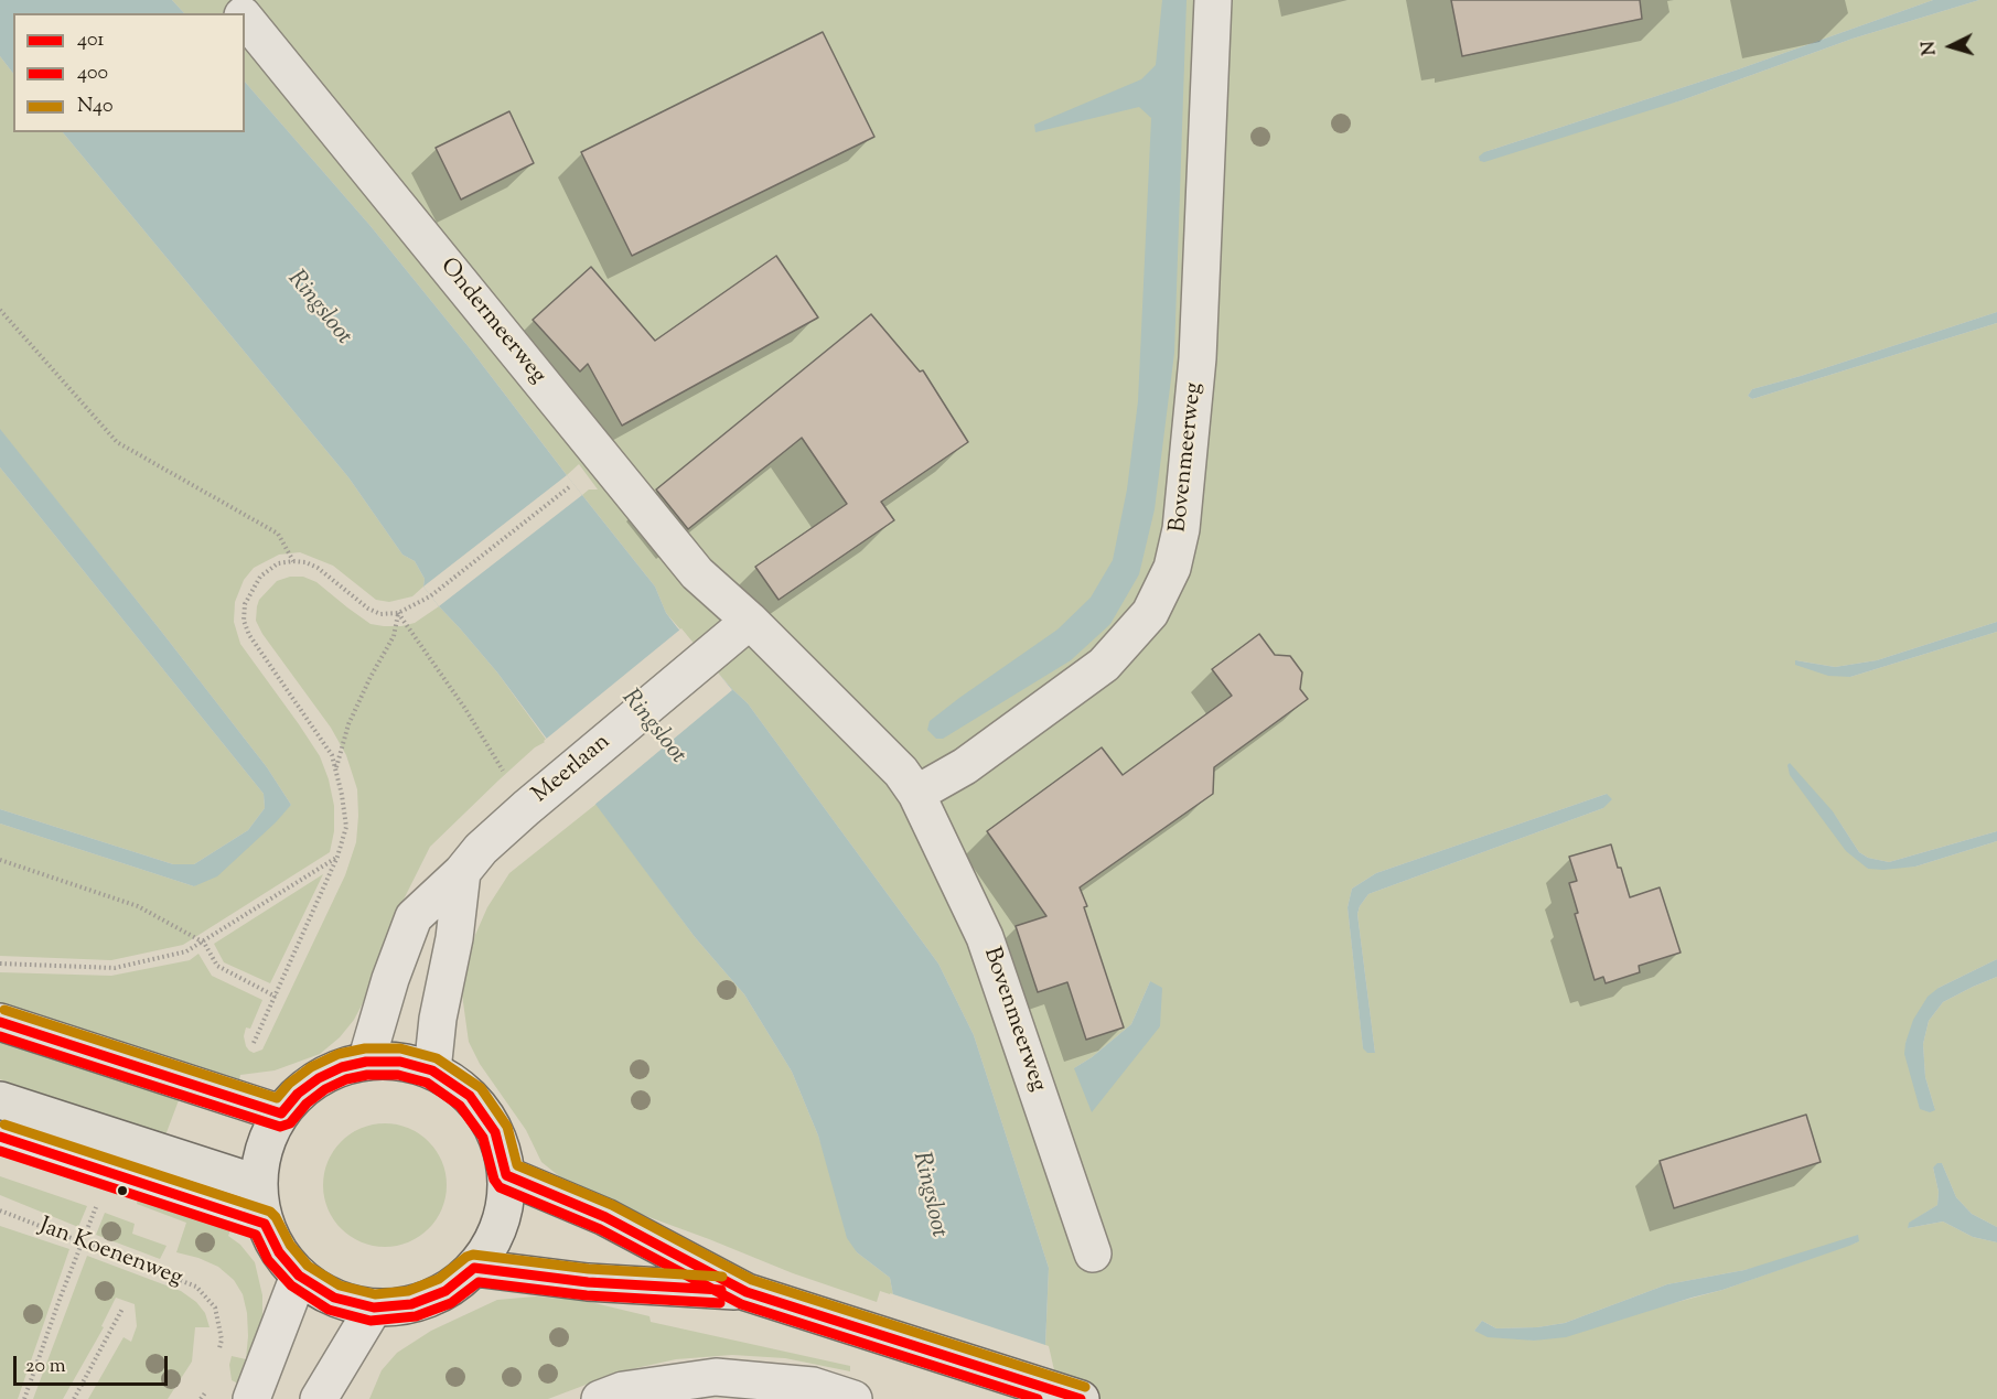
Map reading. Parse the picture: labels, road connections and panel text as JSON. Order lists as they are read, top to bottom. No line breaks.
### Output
{"streets":{"street":["Ondermeerweg","Bovenmeerweg","Meerlaan"],"path":["Jan Koenenweg"]},"crossings":[["Ondermeerweg","Bovenmeerweg"],["Ondermeerweg","Meerlaan"],["Bovenmeerweg","Meerlaan"]],"water":["Ringsloot"],"lines":["transit line N40","transit line 401","transit line 400"],"legend":["401","400","N40"],"scale_bar":"20 m","north":"left"}
